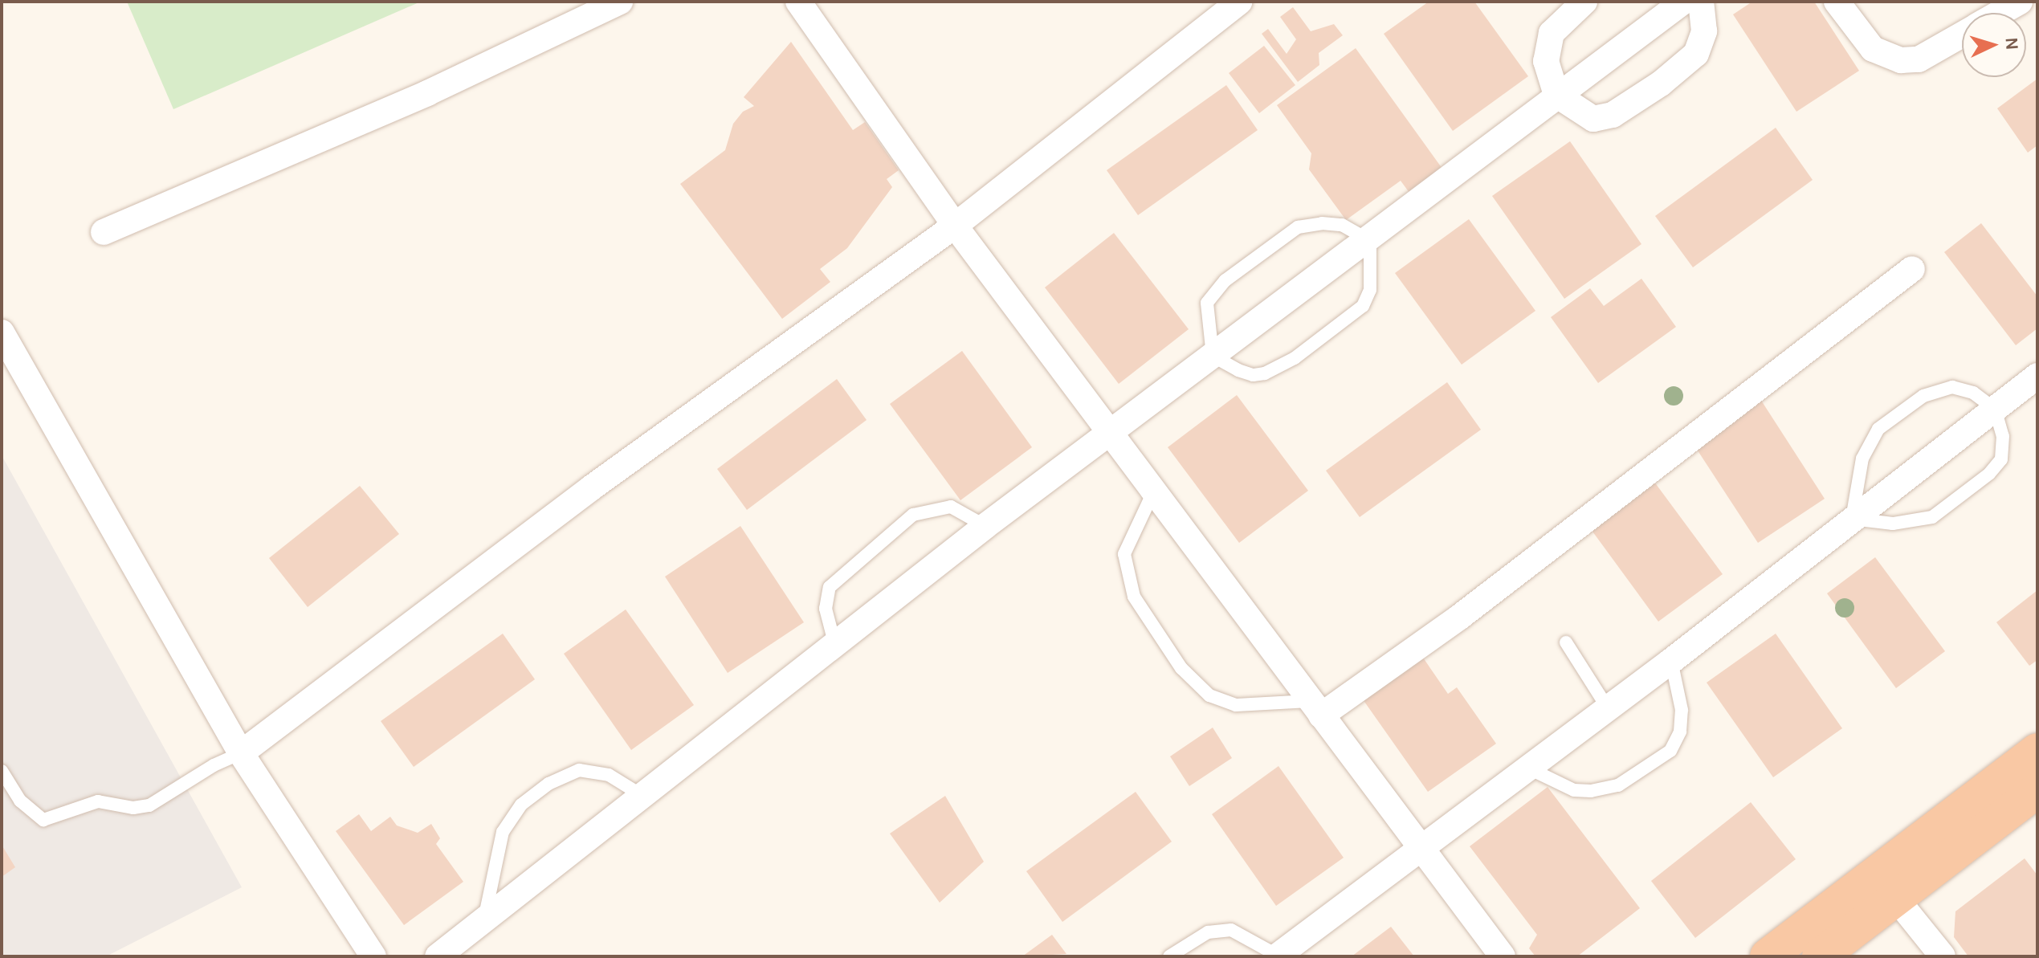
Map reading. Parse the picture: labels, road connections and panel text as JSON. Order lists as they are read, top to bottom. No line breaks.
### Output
{"north":"right"}
